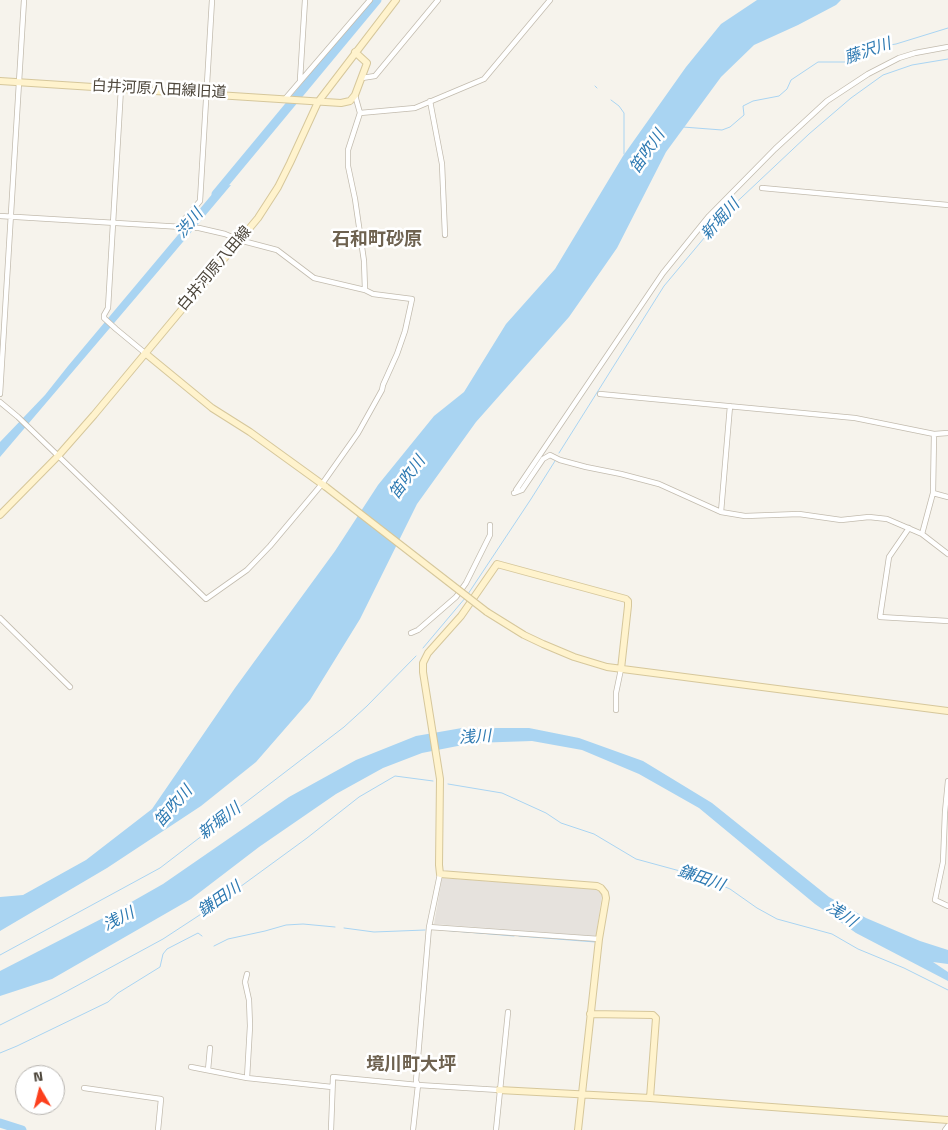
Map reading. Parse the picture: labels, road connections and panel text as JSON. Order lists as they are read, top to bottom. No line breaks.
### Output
{"streets":{"street":["白井河原八田線旧道","白井河原八田線"]},"crossings":[["白井河原八田線旧道","白井河原八田線"]],"districts":["石和町砂原","境川町大坪"],"water":["藤沢川","笛吹川","新堀川","渋川","浅川","鎌田川"],"north":"top"}
